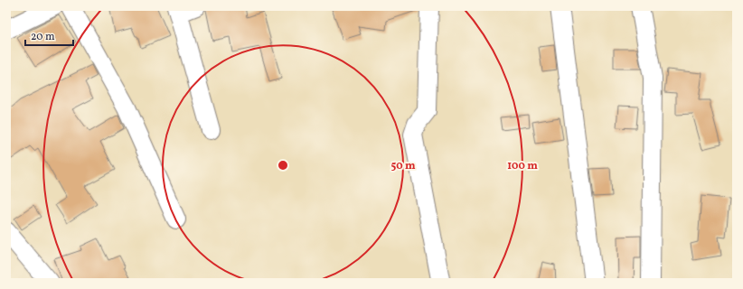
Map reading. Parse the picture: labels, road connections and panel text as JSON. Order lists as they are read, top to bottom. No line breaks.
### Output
{"scale_bar":"20 m","rings":["50 m","100 m"]}
